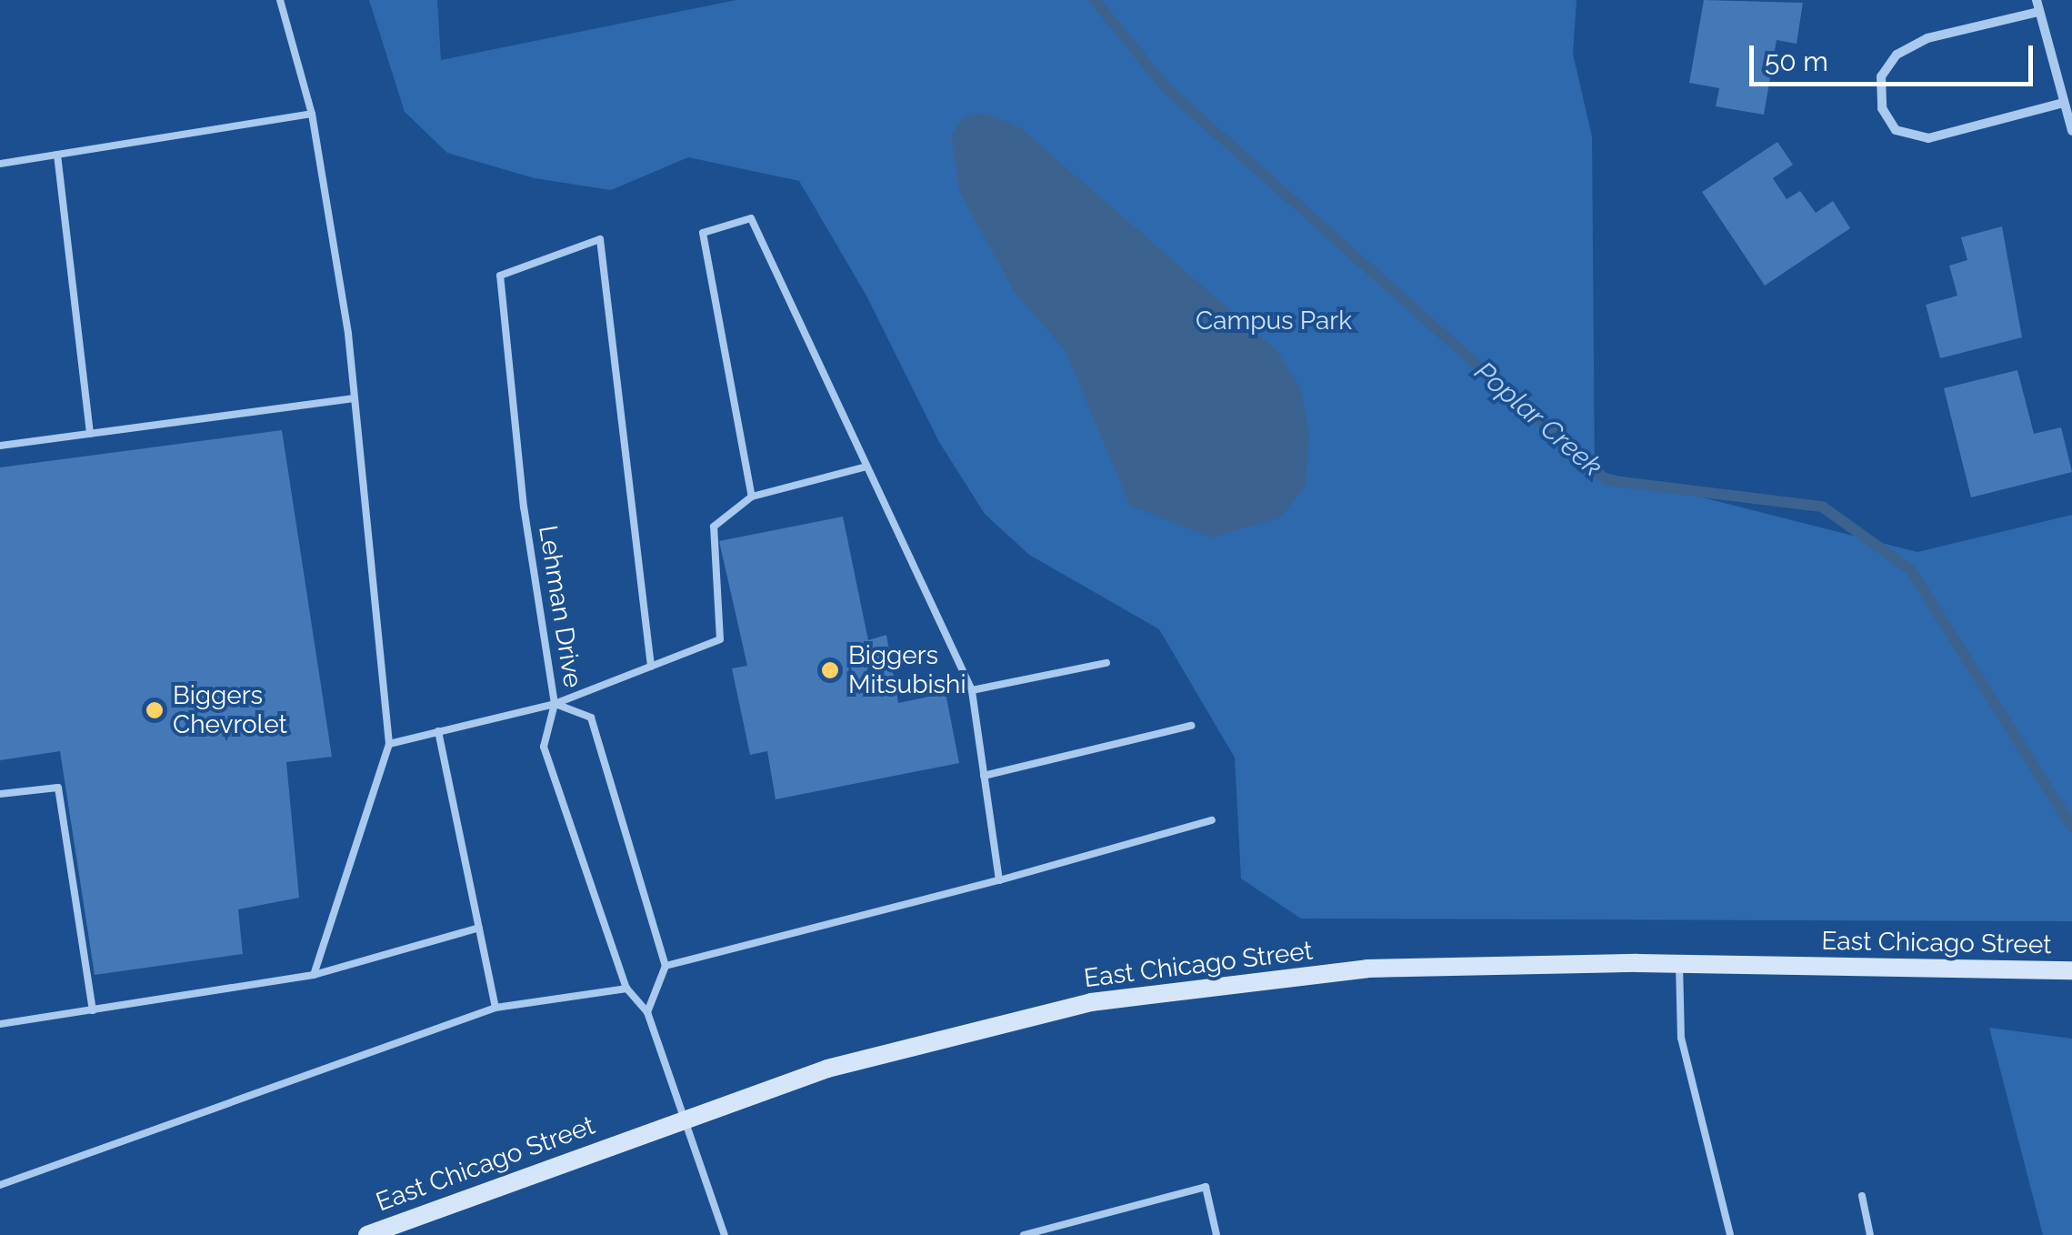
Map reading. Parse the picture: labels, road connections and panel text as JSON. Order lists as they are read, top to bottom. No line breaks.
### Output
{"streets":{"main road":["East Chicago Street"],"lane":["Lehman Drive"]},"water":["Poplar Creek"],"parks":["Campus Park"],"places":["Biggers Mitsubishi","Biggers Chevrolet"],"scale_bar":"50 m"}
